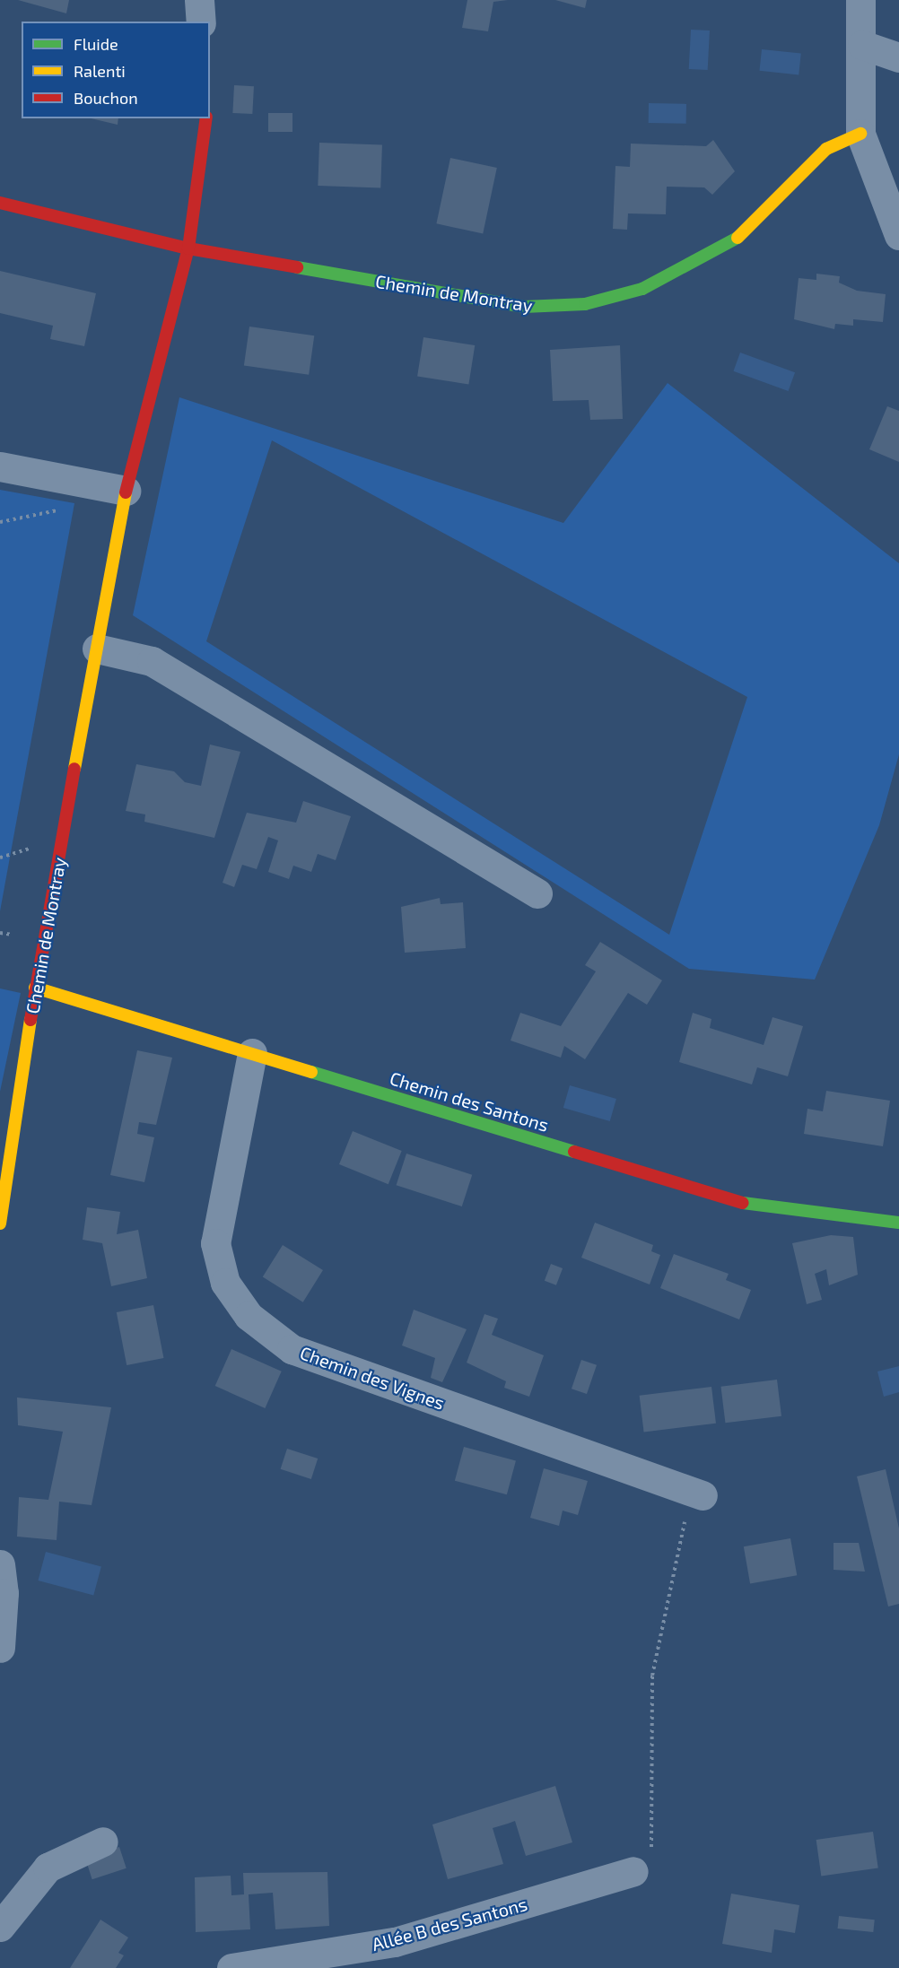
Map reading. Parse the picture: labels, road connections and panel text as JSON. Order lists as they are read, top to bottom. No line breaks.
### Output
{"streets":{"street":["Chemin de Montray","Chemin des Santons","Chemin des Vignes","Allée B des Santons"]},"crossings":[["Chemin de Montray","Chemin des Santons"],["Chemin des Santons","Chemin des Vignes"]],"legend":["Fluide","Ralenti","Bouchon"]}
